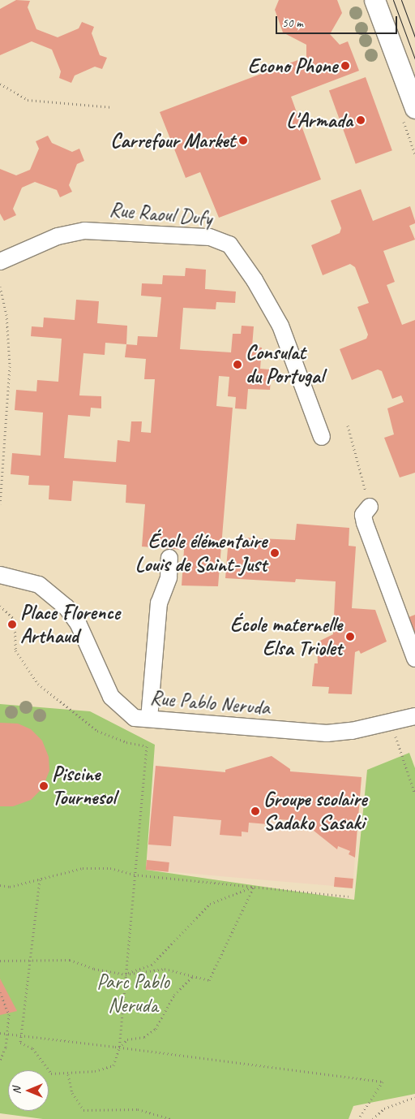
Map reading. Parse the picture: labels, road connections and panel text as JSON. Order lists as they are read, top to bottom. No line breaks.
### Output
{"streets":{"street":["Rue Raoul Dufy","Rue Pablo Neruda"]},"parks":["Parc Pablo Neruda"],"places":["Econo Phone","L'Armada","Carrefour Market","Consulat du Portugal","École élémentaire Louis de Saint-Just","Place Florence Arthaud","École maternelle Elsa Triolet","Piscine Tournesol","Groupe scolaire Sadako Sasaki"],"scale_bar":"50 m","north":"left"}
